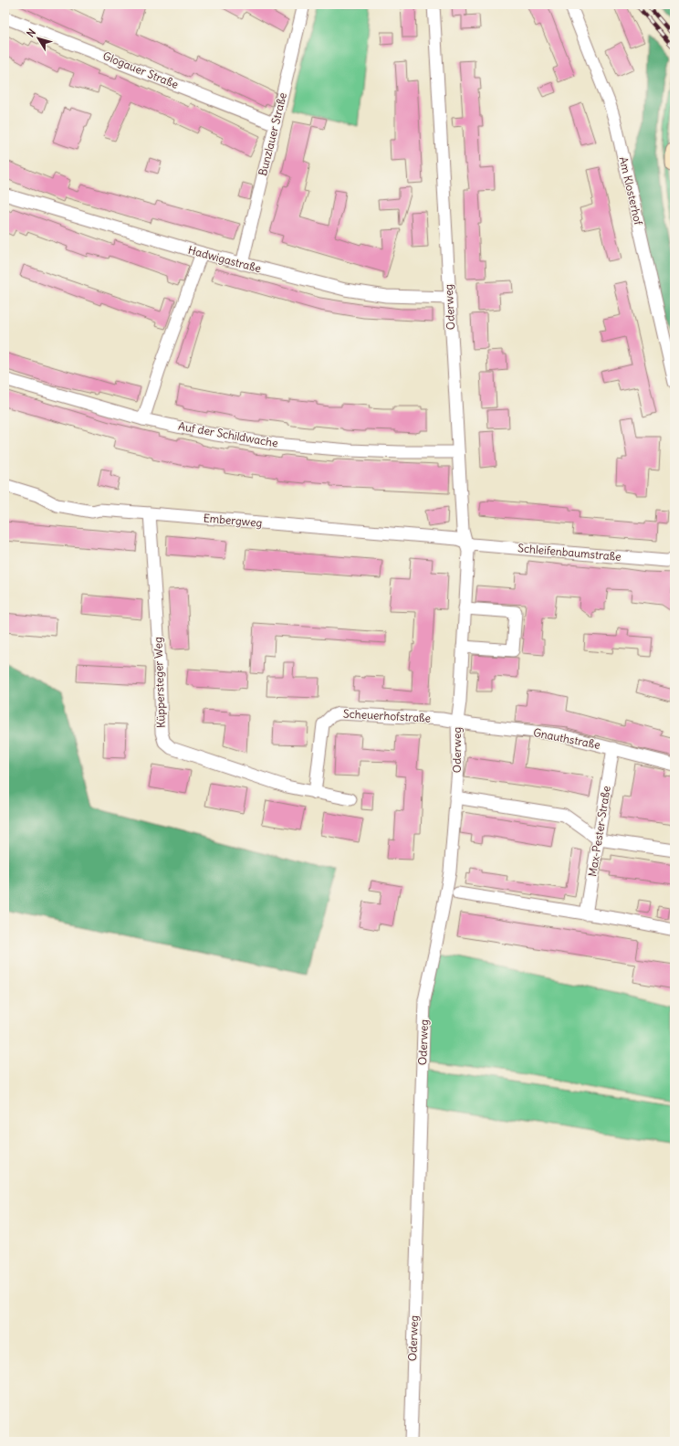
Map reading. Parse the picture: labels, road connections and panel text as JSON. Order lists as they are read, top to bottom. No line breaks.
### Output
{"streets":{"street":["Glogauer Straße","Bunzlauer Straße","Am Klosterhof","Hadwigastraße","Oderweg","Auf der Schildwache","Embergweg","Schleifenbaumstraße","Küppersteger Weg","Scheuerhofstraße","Gnauthstraße","Max-Pester-Straße"]},"crossings":[["Glogauer Straße","Bunzlauer Straße"],["Bunzlauer Straße","Hadwigastraße"],["Hadwigastraße","Oderweg"],["Oderweg","Auf der Schildwache"],["Oderweg","Embergweg"],["Oderweg","Schleifenbaumstraße"],["Oderweg","Scheuerhofstraße"],["Oderweg","Gnauthstraße"],["Embergweg","Schleifenbaumstraße"],["Embergweg","Küppersteger Weg"],["Küppersteger Weg","Scheuerhofstraße"],["Scheuerhofstraße","Gnauthstraße"],["Gnauthstraße","Max-Pester-Straße"]],"north":"top left"}
